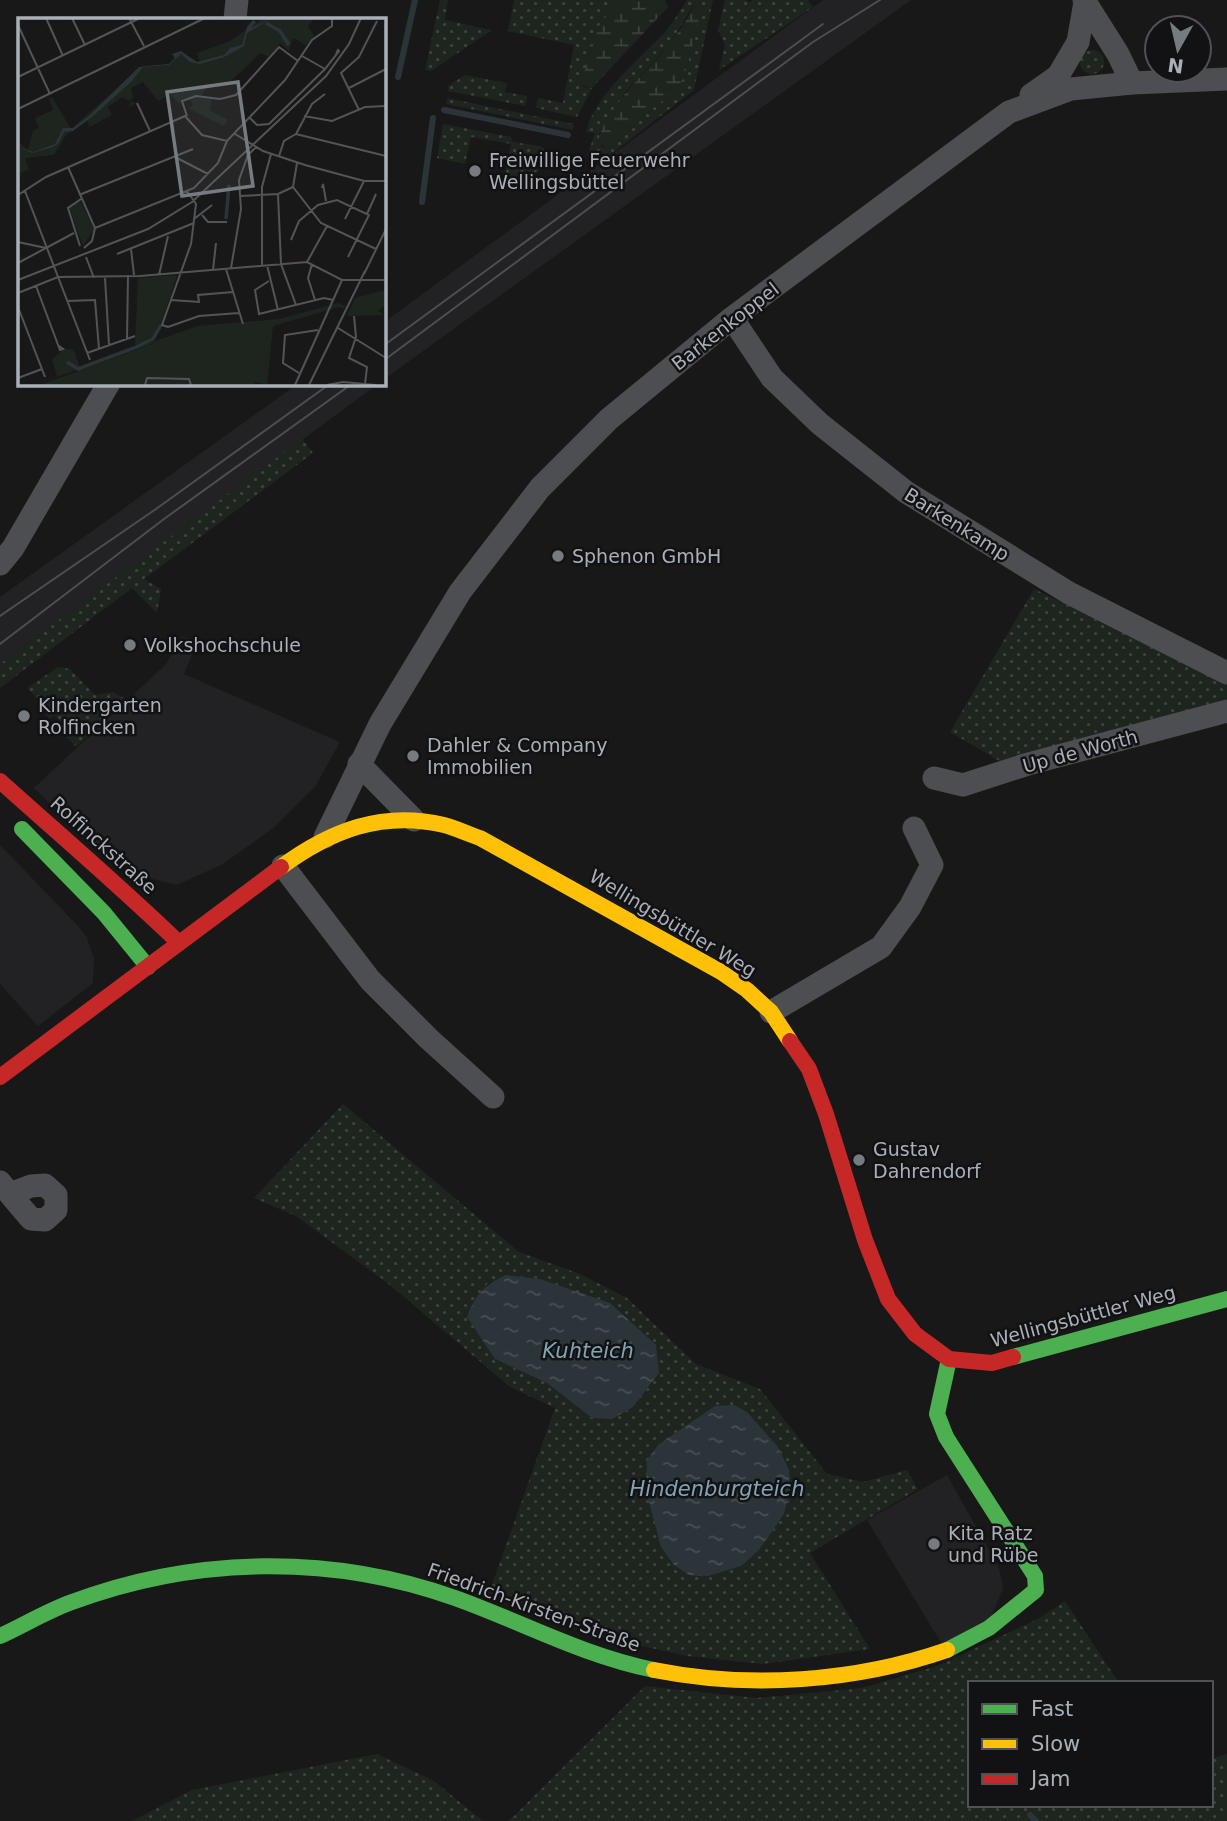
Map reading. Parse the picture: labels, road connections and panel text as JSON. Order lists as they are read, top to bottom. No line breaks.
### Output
{"streets":{"main road":["Rolfinckstraße","Wellingsbüttler Weg","Friedrich-Kirsten-Straße"],"street":["Barkenkoppel","Barkenkamp","Up de Worth"]},"crossings":[["Barkenkoppel","Barkenkamp"],["Barkenkoppel","Wellingsbüttler Weg"],["Rolfinckstraße","Wellingsbüttler Weg"],["Wellingsbüttler Weg","Friedrich-Kirsten-Straße"]],"water":["Kuhteich","Hindenburgteich"],"places":["Freiwillige Feuerwehr Wellingsbüttel","Sphenon GmbH","Volkshochschule","Kindergarten Rolfincken","Dahler & Company Immobilien","Gustav Dahrendorf","Kita Ratz und Rübe"],"legend":["Fast","Slow","Jam"],"north":"bottom"}
